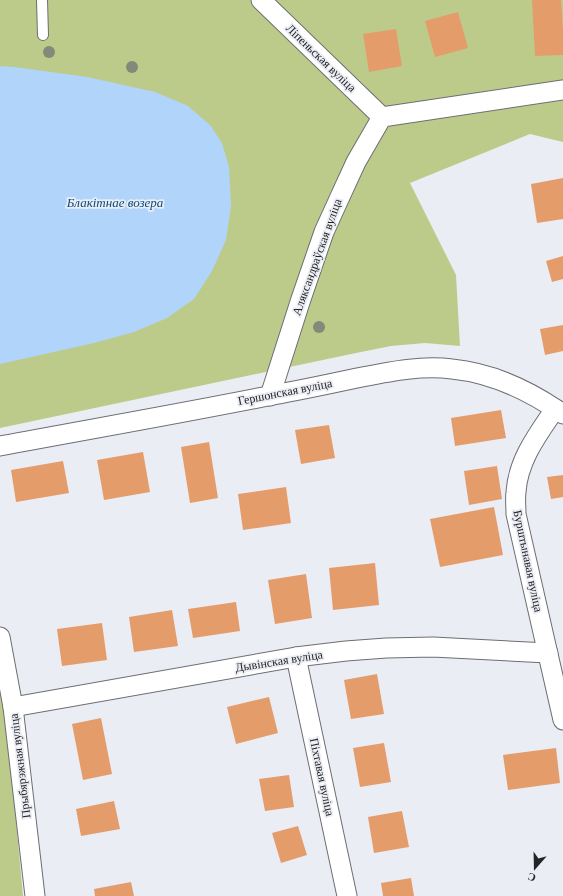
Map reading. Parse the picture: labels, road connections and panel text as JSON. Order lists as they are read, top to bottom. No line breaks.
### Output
{"streets":{"street":["Ліпеньская вуліца","Аляксандраўская вуліца","Гершонская вуліца","Бурштынавая вуліца","Дывінская вуліца","Прыбярэжная вуліца","Піхтавая вуліца"]},"crossings":[["Ліпеньская вуліца","Аляксандраўская вуліца"],["Аляксандраўская вуліца","Гершонская вуліца"],["Гершонская вуліца","Бурштынавая вуліца"],["Бурштынавая вуліца","Дывінская вуліца"],["Дывінская вуліца","Прыбярэжная вуліца"],["Дывінская вуліца","Піхтавая вуліца"]],"water":["Блакітнае возера"],"north":"bottom"}
